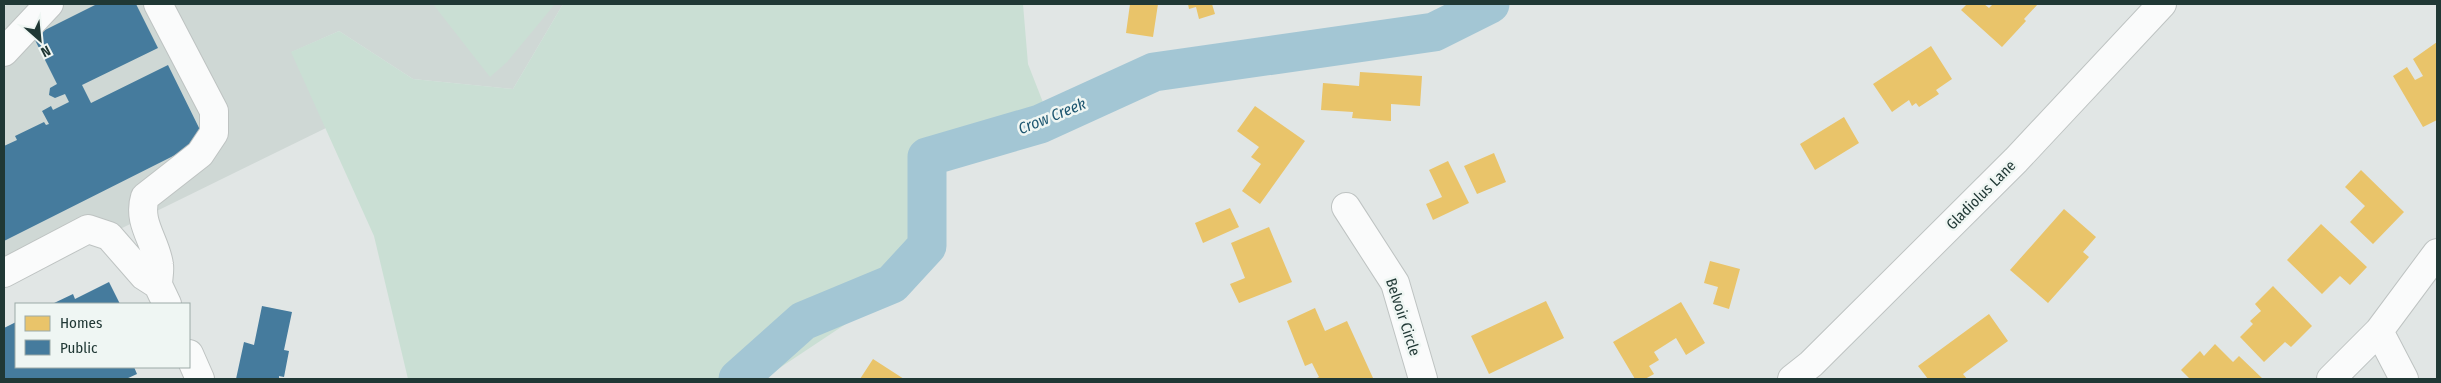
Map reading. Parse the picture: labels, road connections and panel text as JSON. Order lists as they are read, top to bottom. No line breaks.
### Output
{"streets":{"street":["Gladiolus Lane","Belvoir Circle"]},"water":["Crow Creek"],"legend":["Homes","Public"],"north":"bottom right"}
